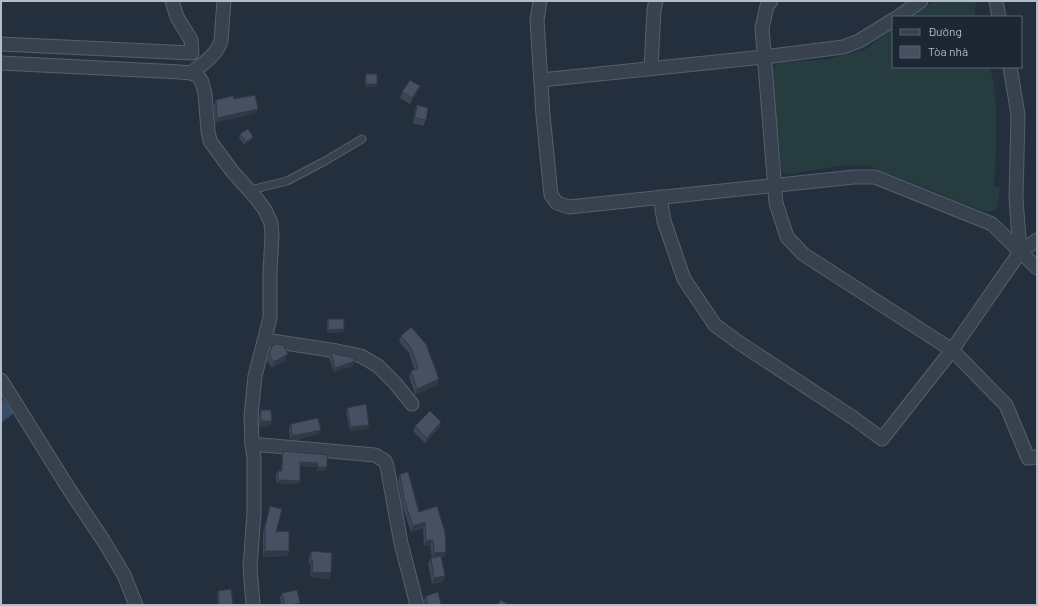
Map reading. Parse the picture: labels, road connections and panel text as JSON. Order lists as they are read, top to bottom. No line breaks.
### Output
{"legend":["Đường","Tòa nhà"]}
